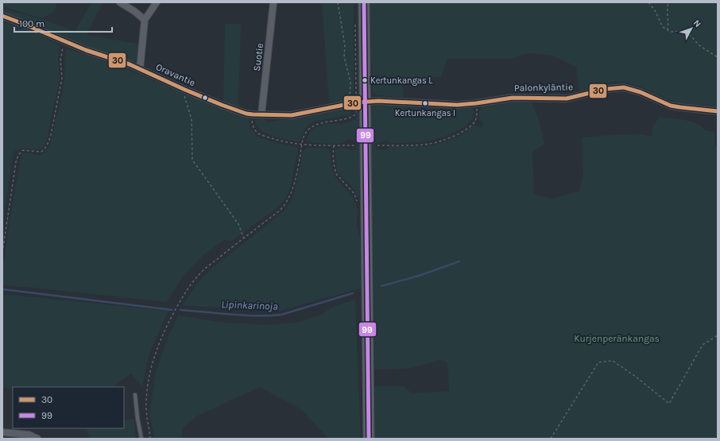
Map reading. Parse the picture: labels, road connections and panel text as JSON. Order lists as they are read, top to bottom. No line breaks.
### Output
{"streets":{"street":["Suotie","Oravantie","Palonkyläntie"]},"crossings":[["Suotie","Oravantie"],["Oravantie","Palonkyläntie"]],"water":["Lipinkarinoja"],"parks":["Kurjenperänkangas"],"places":["Kertunkangas L","Kertunkangas I"],"lines":["transit line 99","transit line 30"],"legend":["30","99"],"scale_bar":"100 m","north":"top right"}
